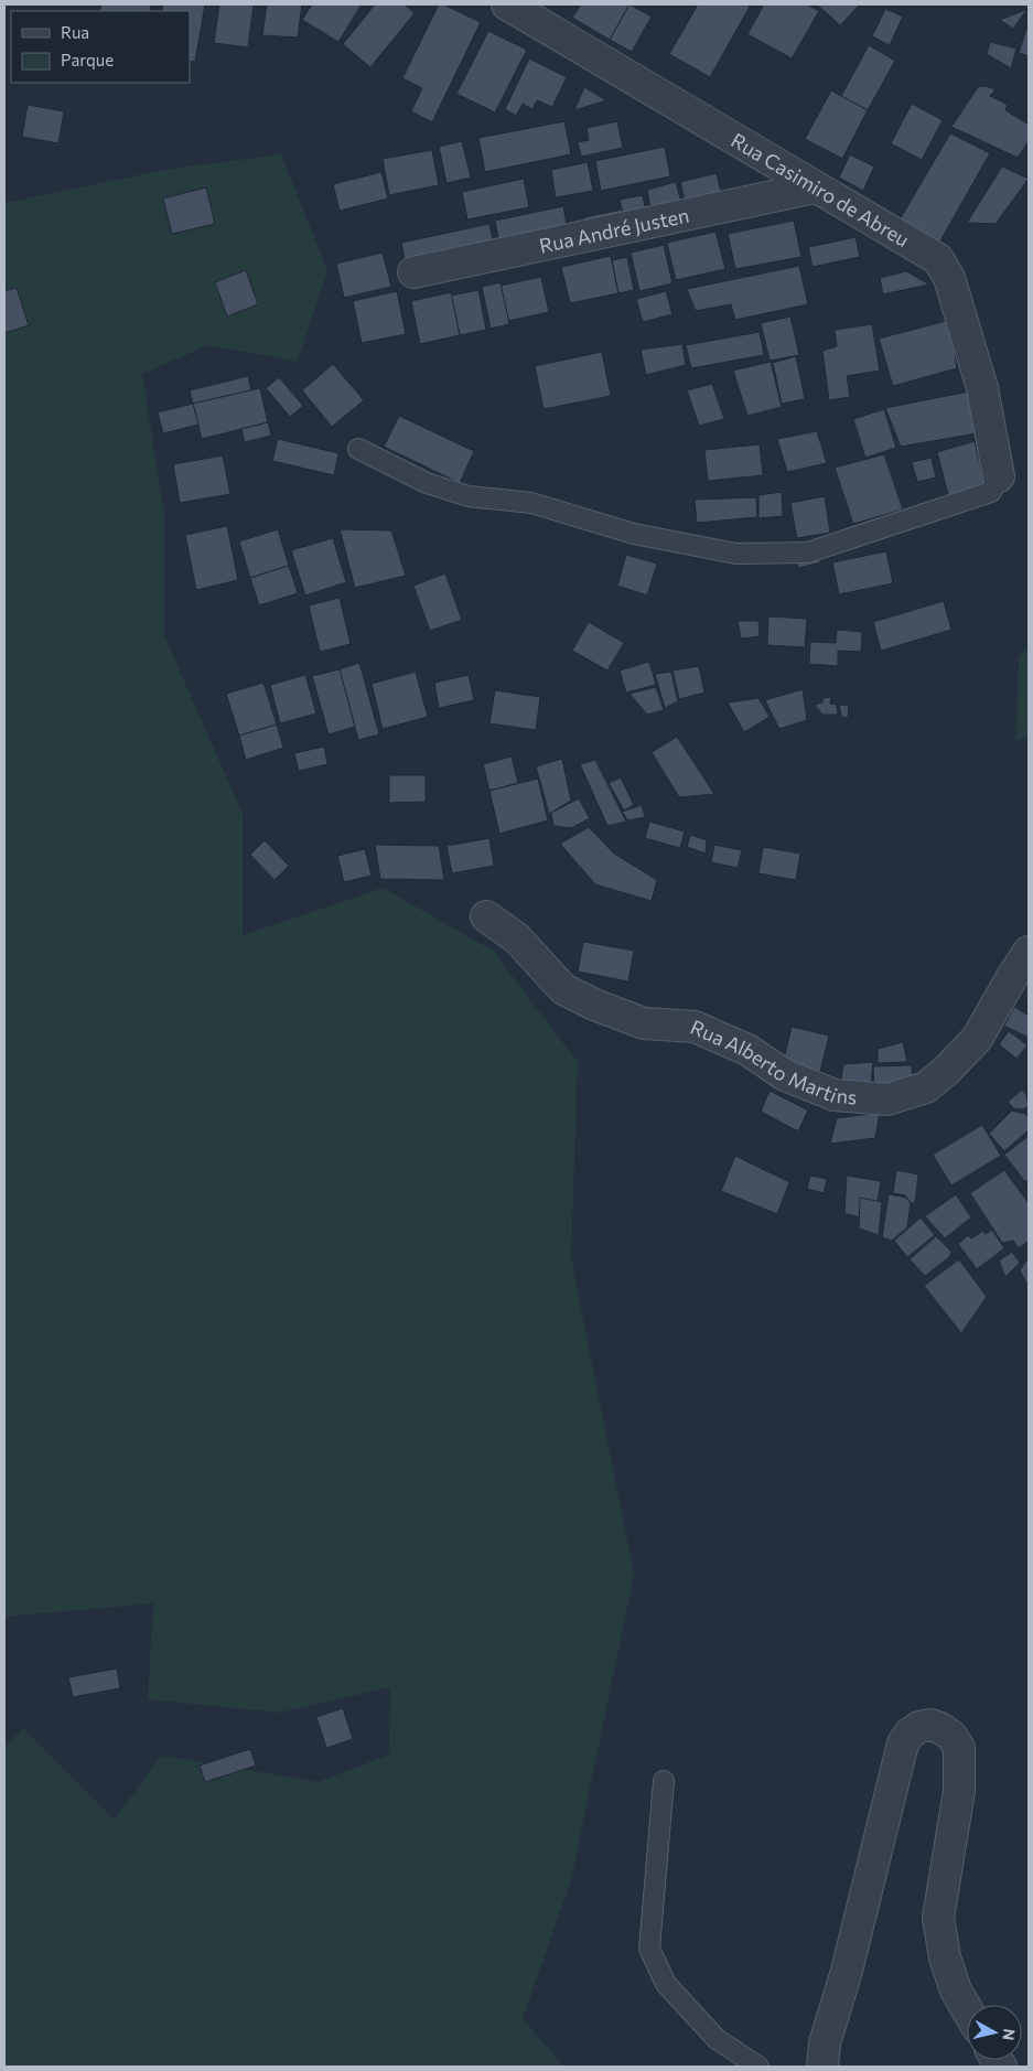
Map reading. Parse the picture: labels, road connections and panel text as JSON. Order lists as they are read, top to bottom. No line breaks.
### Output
{"streets":{"street":["Rua Casimiro de Abreu","Rua André Justen","Rua Alberto Martins"]},"crossings":[["Rua Casimiro de Abreu","Rua André Justen"]],"legend":["Rua","Parque"],"north":"right"}
